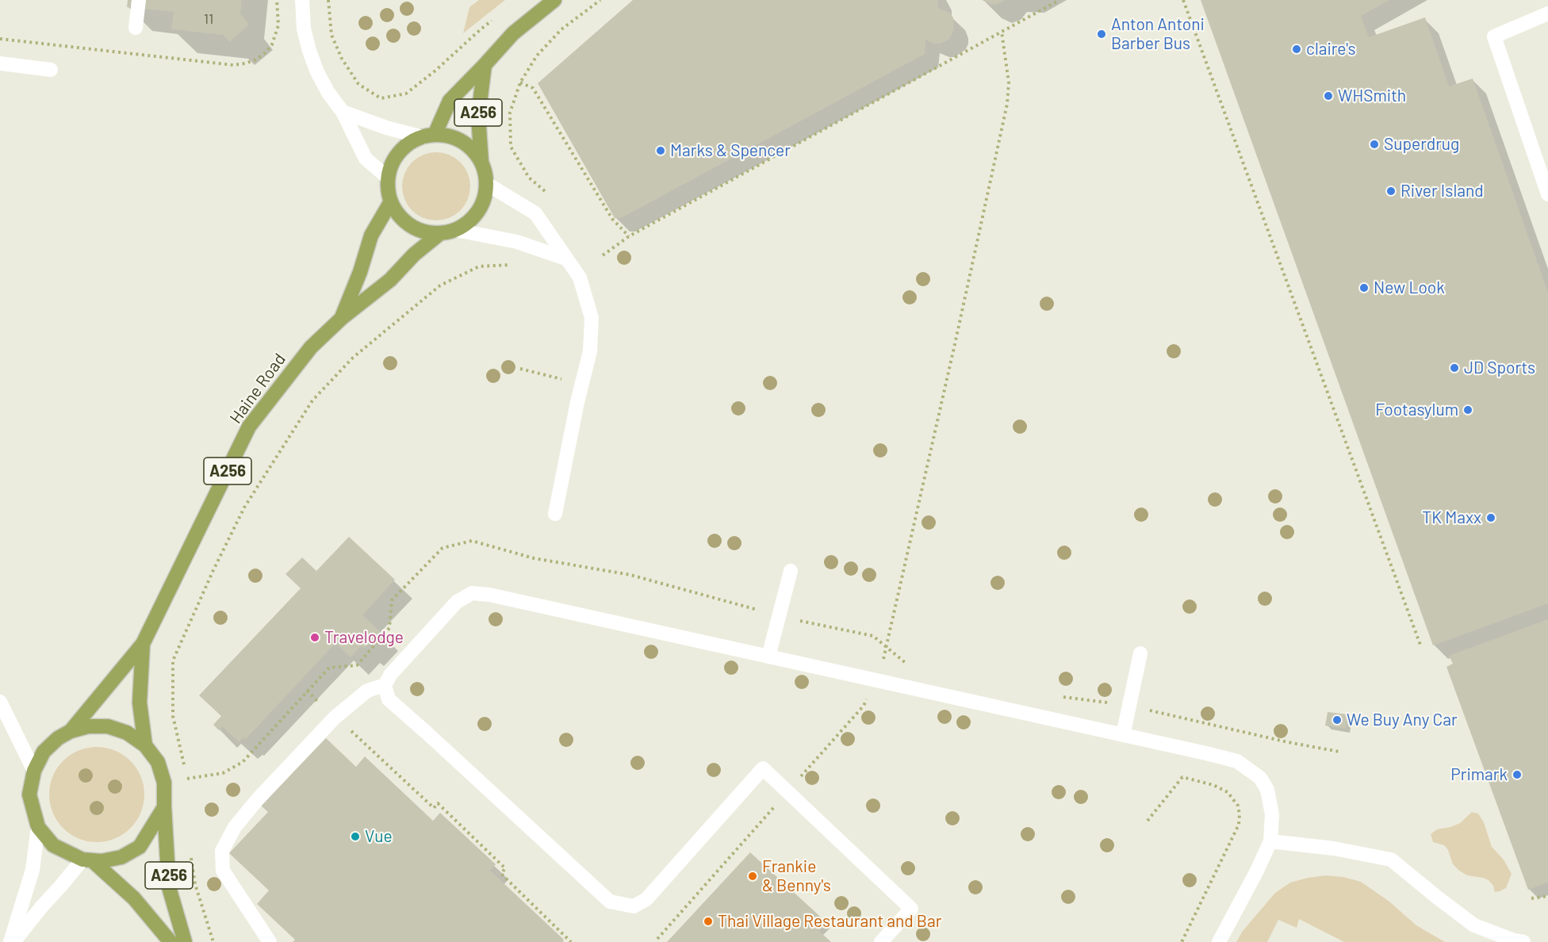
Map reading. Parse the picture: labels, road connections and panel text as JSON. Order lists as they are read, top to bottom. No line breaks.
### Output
{"streets":{"main road":["A256","Haine Road"]},"crossings":[["A256","Haine Road"]],"places":["Anton Antoni Barber Bus","claire's","WHSmith","Superdrug","Marks & Spencer","River Island","New Look","JD Sports","Footasylum","TK Maxx","Travelodge","We Buy Any Car","Primark","Vue","Frankie & Benny's","Thai Village Restaurant and Bar"],"house_numbers":["11"]}
